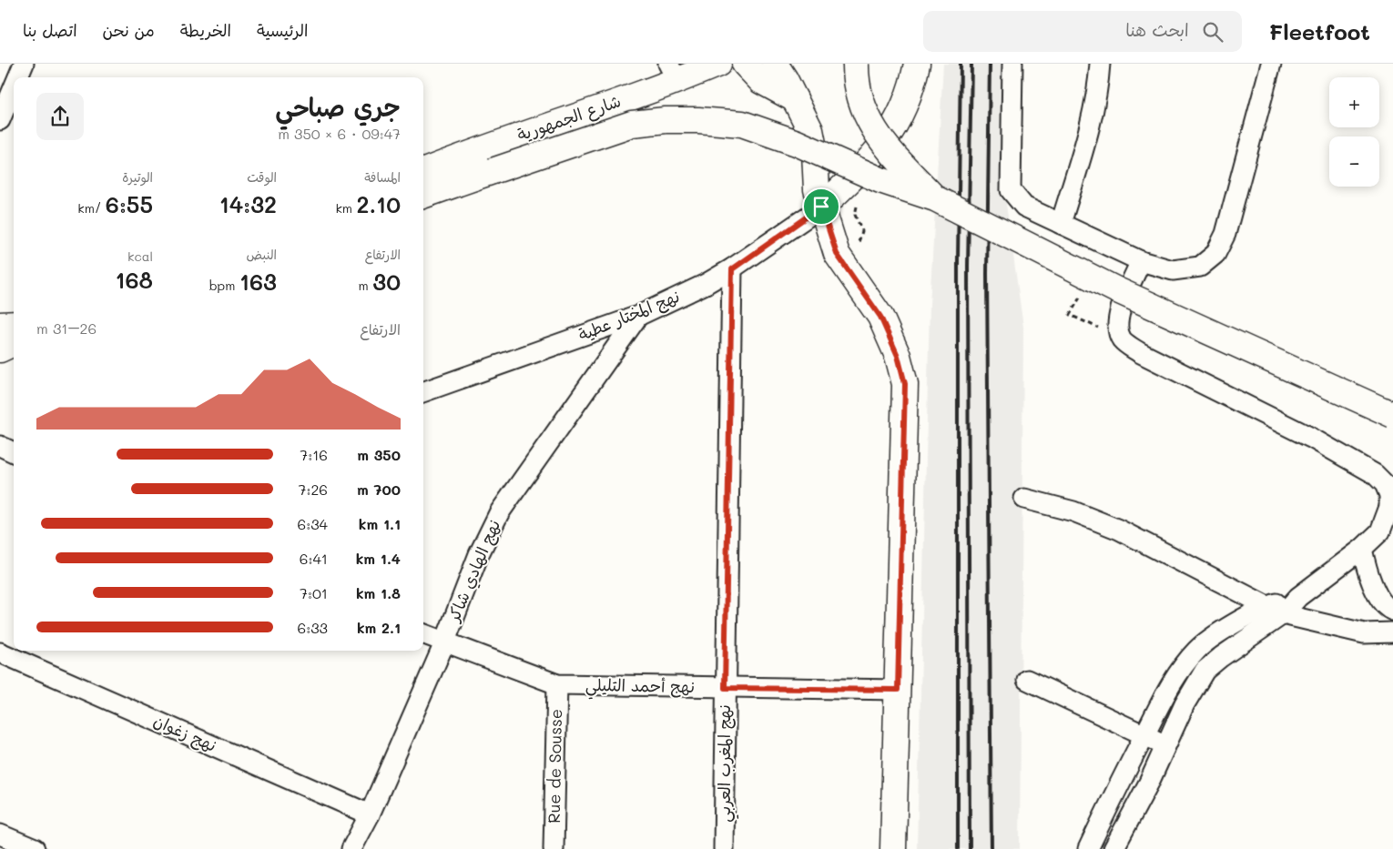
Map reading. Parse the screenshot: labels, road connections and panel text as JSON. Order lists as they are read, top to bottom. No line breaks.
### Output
{"streets":{"main road":["شارع الجمهورية"],"street":["نهج المختار عطية","نهج الهادي شاكر","نهج أحمد التليلي","نهج زغوان","نهج المغرب العربي","Rue de Sousse"]},"crossings":[["نهج المختار عطية","نهج الهادي شاكر"],["نهج المختار عطية","نهج المغرب العربي"],["نهج الهادي شاكر","نهج أحمد التليلي"],["نهج الهادي شاكر","نهج زغوان"],["نهج أحمد التليلي","نهج المغرب العربي"],["نهج أحمد التليلي","Rue de Sousse"]],"page":{"header":"Fleetfoot","search":"ابحث هنا","nav":["الرئيسية","الخريطة","من نحن","اتصل بنا"],"map_buttons":["+","−"],"heading":["جري صباحي","09:47 · 6 × 350 m"],"stats":[["المسافة","2.10 km"],["الوقت","14:32"],["الوتيرة","6:55 /km"],["الارتفاع","30 m"],["النبض","163 bpm"],["kcal","168"]],"chart":["الارتفاع","26–31 m"],"list":[{"name":"350 m","note":"7:16"},{"name":"700 m","note":"7:26"},{"name":"1.1 km","note":"6:34"},{"name":"1.4 km","note":"6:41"},{"name":"1.8 km","note":"7:01"},{"name":"2.1 km","note":"6:33"}]}}
